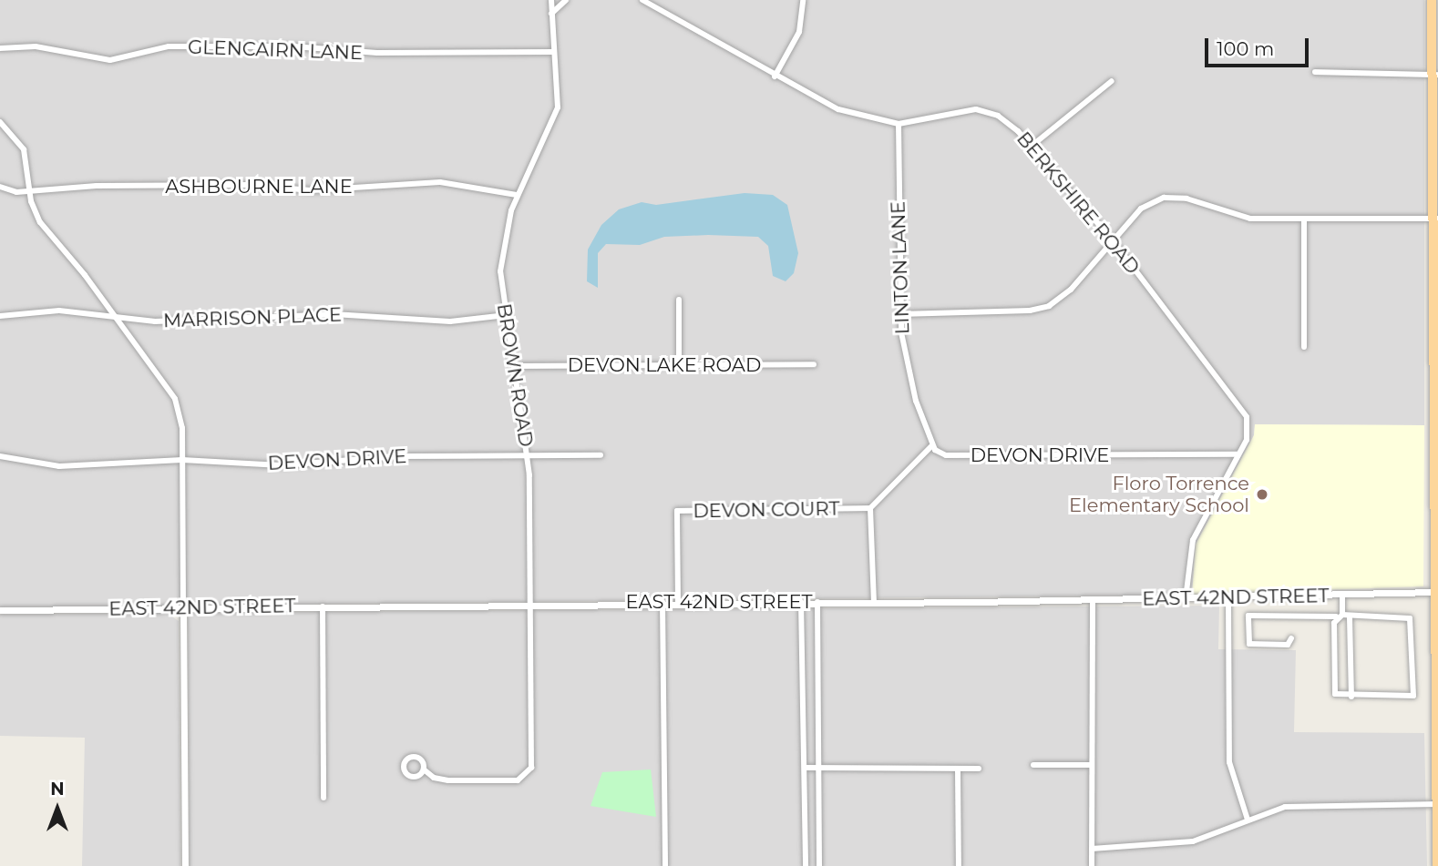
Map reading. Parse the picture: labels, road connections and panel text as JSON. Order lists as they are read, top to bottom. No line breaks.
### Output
{"streets":{"street":["GLENCAIRN LANE","ASHBOURNE LANE","BERKSHIRE ROAD","LINTON LANE","MARRISON PLACE","DEVON LAKE ROAD","BROWN ROAD","DEVON DRIVE","DEVON COURT","EAST 42ND STREET"]},"crossings":[["GLENCAIRN LANE","BROWN ROAD"],["ASHBOURNE LANE","BROWN ROAD"],["BERKSHIRE ROAD","LINTON LANE"],["BERKSHIRE ROAD","DEVON DRIVE"],["BERKSHIRE ROAD","EAST 42ND STREET"],["LINTON LANE","DEVON DRIVE"],["MARRISON PLACE","BROWN ROAD"],["DEVON LAKE ROAD","BROWN ROAD"],["BROWN ROAD","DEVON DRIVE"],["BROWN ROAD","EAST 42ND STREET"],["DEVON COURT","EAST 42ND STREET"]],"places":["Floro Torrence Elementary School"],"scale_bar":"100 m","north":"top"}
